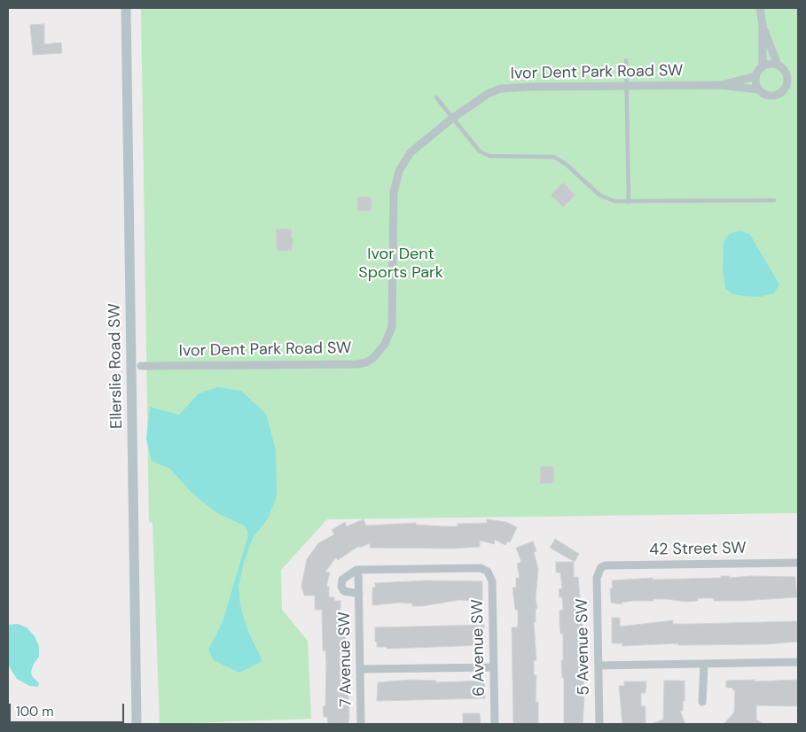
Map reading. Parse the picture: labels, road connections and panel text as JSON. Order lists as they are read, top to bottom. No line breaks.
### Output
{"streets":{"main road":["Ellerslie Road SW"],"street":["Ivor Dent Park Road SW","42 Street SW","5 Avenue SW","6 Avenue SW","7 Avenue SW"]},"crossings":[["42 Street SW","5 Avenue SW"],["6 Avenue SW","7 Avenue SW"]],"parks":["Ivor Dent Sports Park"],"scale_bar":"100 m"}
